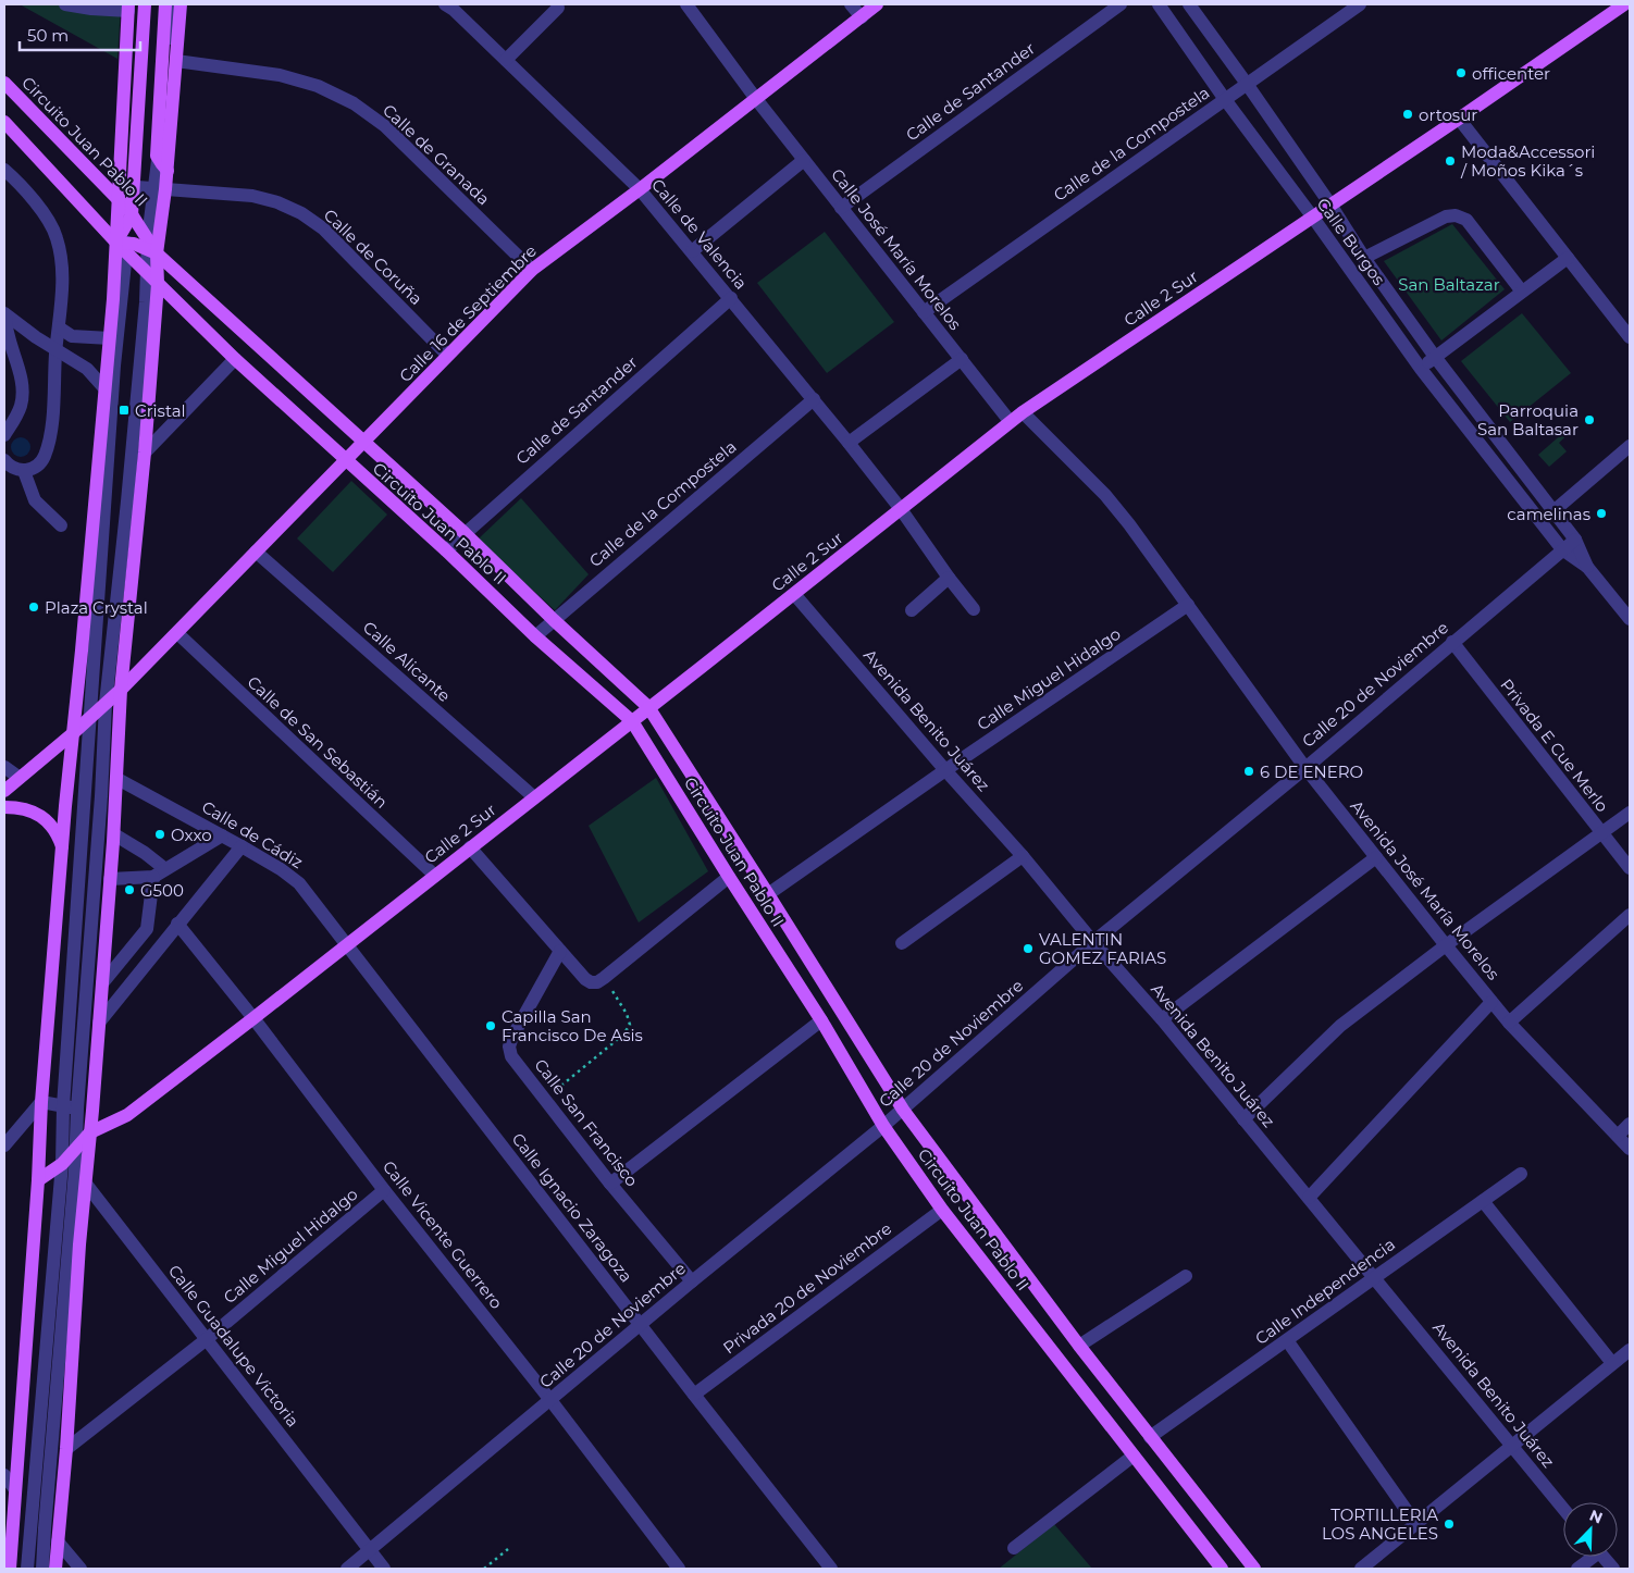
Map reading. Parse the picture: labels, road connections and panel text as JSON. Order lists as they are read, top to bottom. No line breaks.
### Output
{"streets":{"main road":["Circuito Juan Pablo II","Calle 2 Sur","Calle 16 de Septiembre"],"street":["Calle de Santander","Calle de la Compostela","Calle de Granada","Calle de Valencia","Calle Burgos","Calle José María Morelos","Calle de Coruña","Calle Alicante","Calle Miguel Hidalgo","Calle 20 de Noviembre","Avenida Benito Juárez","Calle de San Sebastián","Privada E Cue Merlo","Calle de Cádiz","Avenida José María Morelos","Calle San Francisco","Calle Ignacio Zaragoza","Calle Vicente Guerrero","Privada 20 de Noviembre","Calle Independencia","Calle Guadalupe Victoria"]},"crossings":[["Calle de Santander","Circuito Juan Pablo II"],["Calle de Santander","Calle de Valencia"],["Calle de Santander","Calle José María Morelos"],["Circuito Juan Pablo II","Calle de la Compostela"],["Circuito Juan Pablo II","Calle 2 Sur"],["Circuito Juan Pablo II","Calle 16 de Septiembre"],["Circuito Juan Pablo II","Calle Miguel Hidalgo"],["Circuito Juan Pablo II","Calle 20 de Noviembre"],["Circuito Juan Pablo II","Privada 20 de Noviembre"],["Circuito Juan Pablo II","Calle Independencia"],["Calle de la Compostela","Calle de Valencia"],["Calle de la Compostela","Calle Burgos"],["Calle de la Compostela","Calle José María Morelos"],["Calle de Granada","Calle 16 de Septiembre"],["Calle de Valencia","Calle 2 Sur"],["Calle de Valencia","Calle 16 de Septiembre"],["Calle Burgos","Calle 2 Sur"],["Calle Burgos","Calle 20 de Noviembre"],["Calle José María Morelos","Calle 2 Sur"],["Calle José María Morelos","Calle 16 de Septiembre"],["Calle de Coruña","Calle 16 de Septiembre"],["Calle 2 Sur","Calle Alicante"],["Calle 2 Sur","Avenida Benito Juárez"],["Calle 2 Sur","Calle de San Sebastián"],["Calle 2 Sur","Calle de Cádiz"],["Calle 2 Sur","Avenida José María Morelos"],["Calle 2 Sur","Calle Ignacio Zaragoza"],["Calle 2 Sur","Calle Vicente Guerrero"],["Calle 16 de Septiembre","Calle Alicante"],["Calle 16 de Septiembre","Calle de San Sebastián"],["Calle Miguel Hidalgo","Avenida Benito Juárez"],["Calle Miguel Hidalgo","Avenida José María Morelos"],["Calle Miguel Hidalgo","Calle Vicente Guerrero"],["Calle Miguel Hidalgo","Calle Guadalupe Victoria"],["Calle 20 de Noviembre","Avenida Benito Juárez"],["Calle 20 de Noviembre","Privada E Cue Merlo"],["Calle 20 de Noviembre","Avenida José María Morelos"],["Calle 20 de Noviembre","Calle San Francisco"],["Calle 20 de Noviembre","Calle Ignacio Zaragoza"],["Calle 20 de Noviembre","Calle Vicente Guerrero"],["Calle 20 de Noviembre","Calle Guadalupe Victoria"],["Avenida Benito Juárez","Calle Independencia"],["Calle de Cádiz","Calle Ignacio Zaragoza"],["Calle Ignacio Zaragoza","Privada 20 de Noviembre"]],"parks":["San Baltazar"],"places":{"other":["officenter","ortosur","Moda&Accessori / Moños Kika´s","Parroquia San Baltasar","camelinas","Plaza Crystal","6 DE ENERO","Oxxo","G500","VALENTIN GOMEZ FARIAS","Capilla San Francisco De Asis","TORTILLERIA LOS ANGELES"],"transit":["Cristal"]},"scale_bar":"50 m","north":"top right"}
